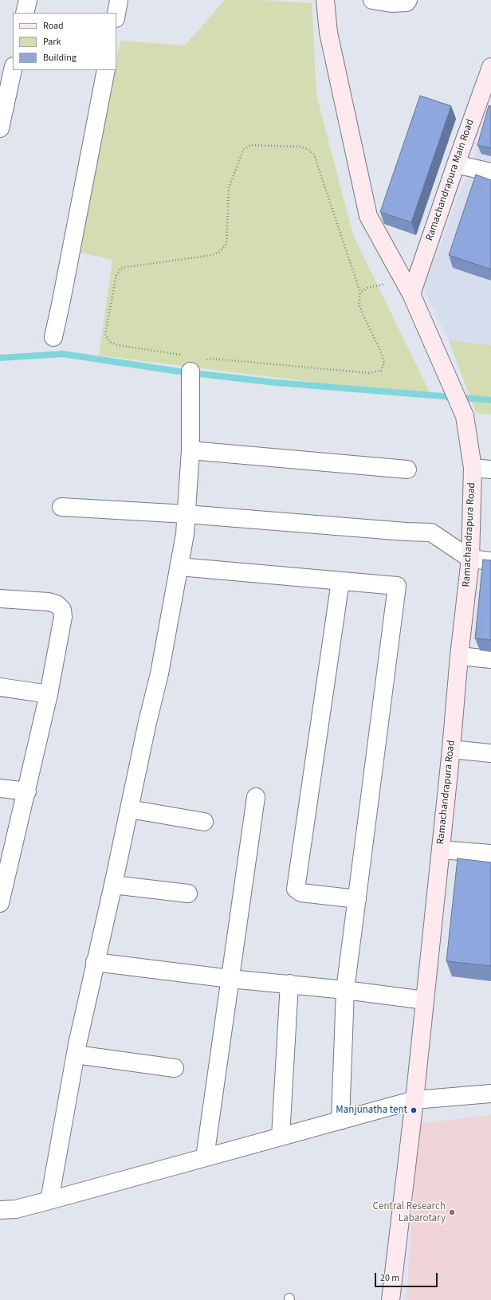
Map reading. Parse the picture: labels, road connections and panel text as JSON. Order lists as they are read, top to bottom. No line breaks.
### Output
{"streets":{"street":["Ramachandrapura Main Road","Ramachandrapura Road"]},"crossings":[["Ramachandrapura Main Road","Ramachandrapura Road"]],"places":["Manjunatha tent","Central Research Labarotary"],"legend":["Road","Park","Building"],"scale_bar":"20 m"}
